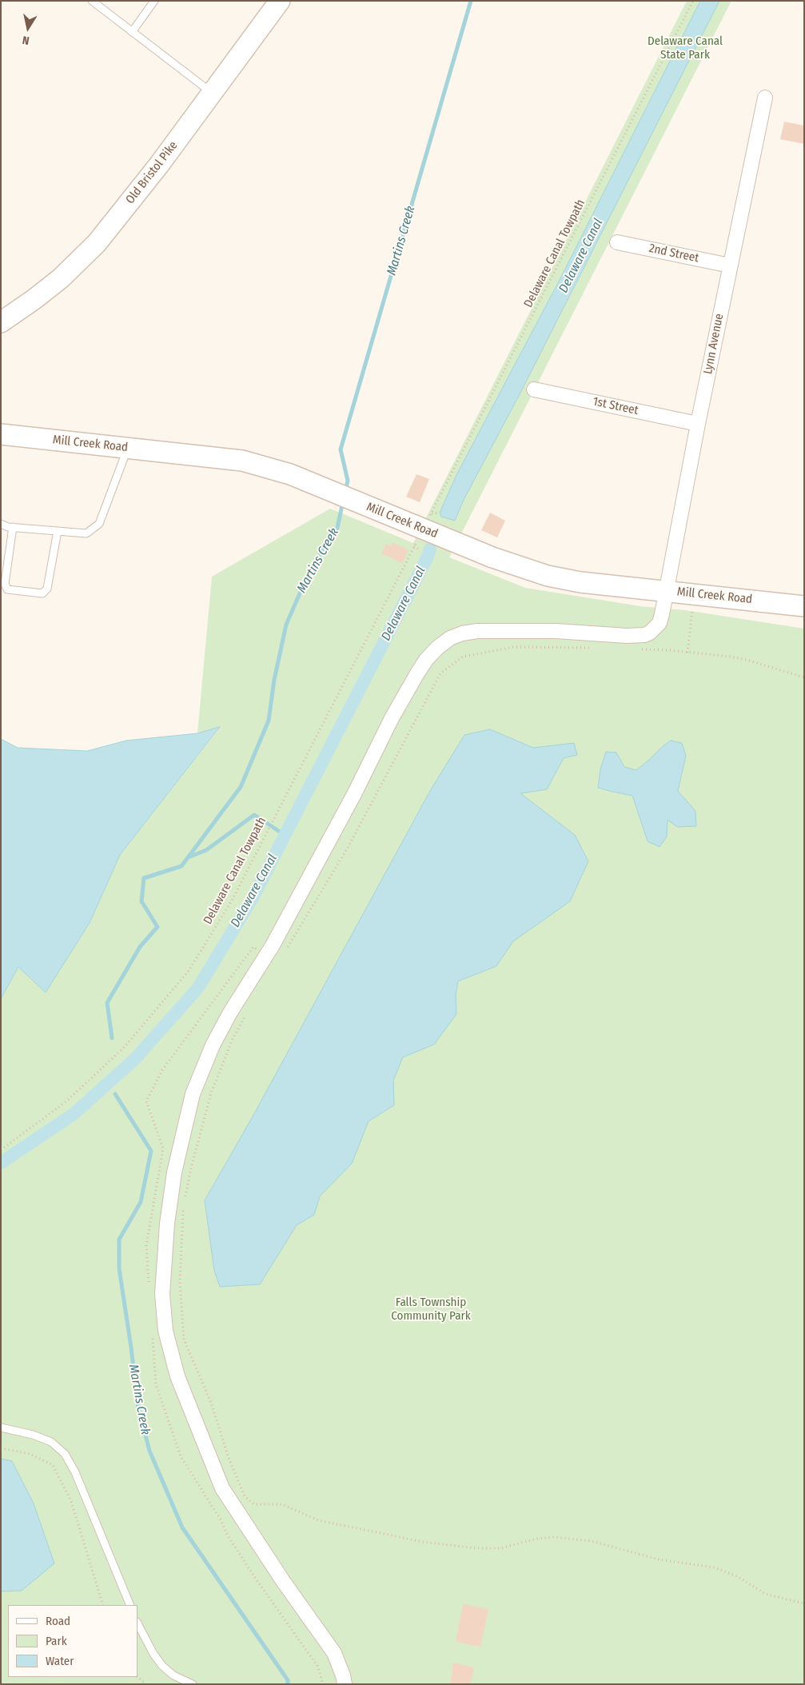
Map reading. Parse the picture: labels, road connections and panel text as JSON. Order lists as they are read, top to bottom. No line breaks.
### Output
{"streets":{"main road":["Old Bristol Pike","Mill Creek Road"],"street":["2nd Street","Lynn Avenue","1st Street"],"path":["Delaware Canal Towpath"]},"crossings":[["2nd Street","Lynn Avenue"],["Lynn Avenue","1st Street"],["Lynn Avenue","Mill Creek Road"]],"water":["Martins Creek","Delaware Canal"],"parks":["Delaware Canal State Park","Falls Township Community Park"],"legend":["Road","Park","Water"],"north":"bottom"}
